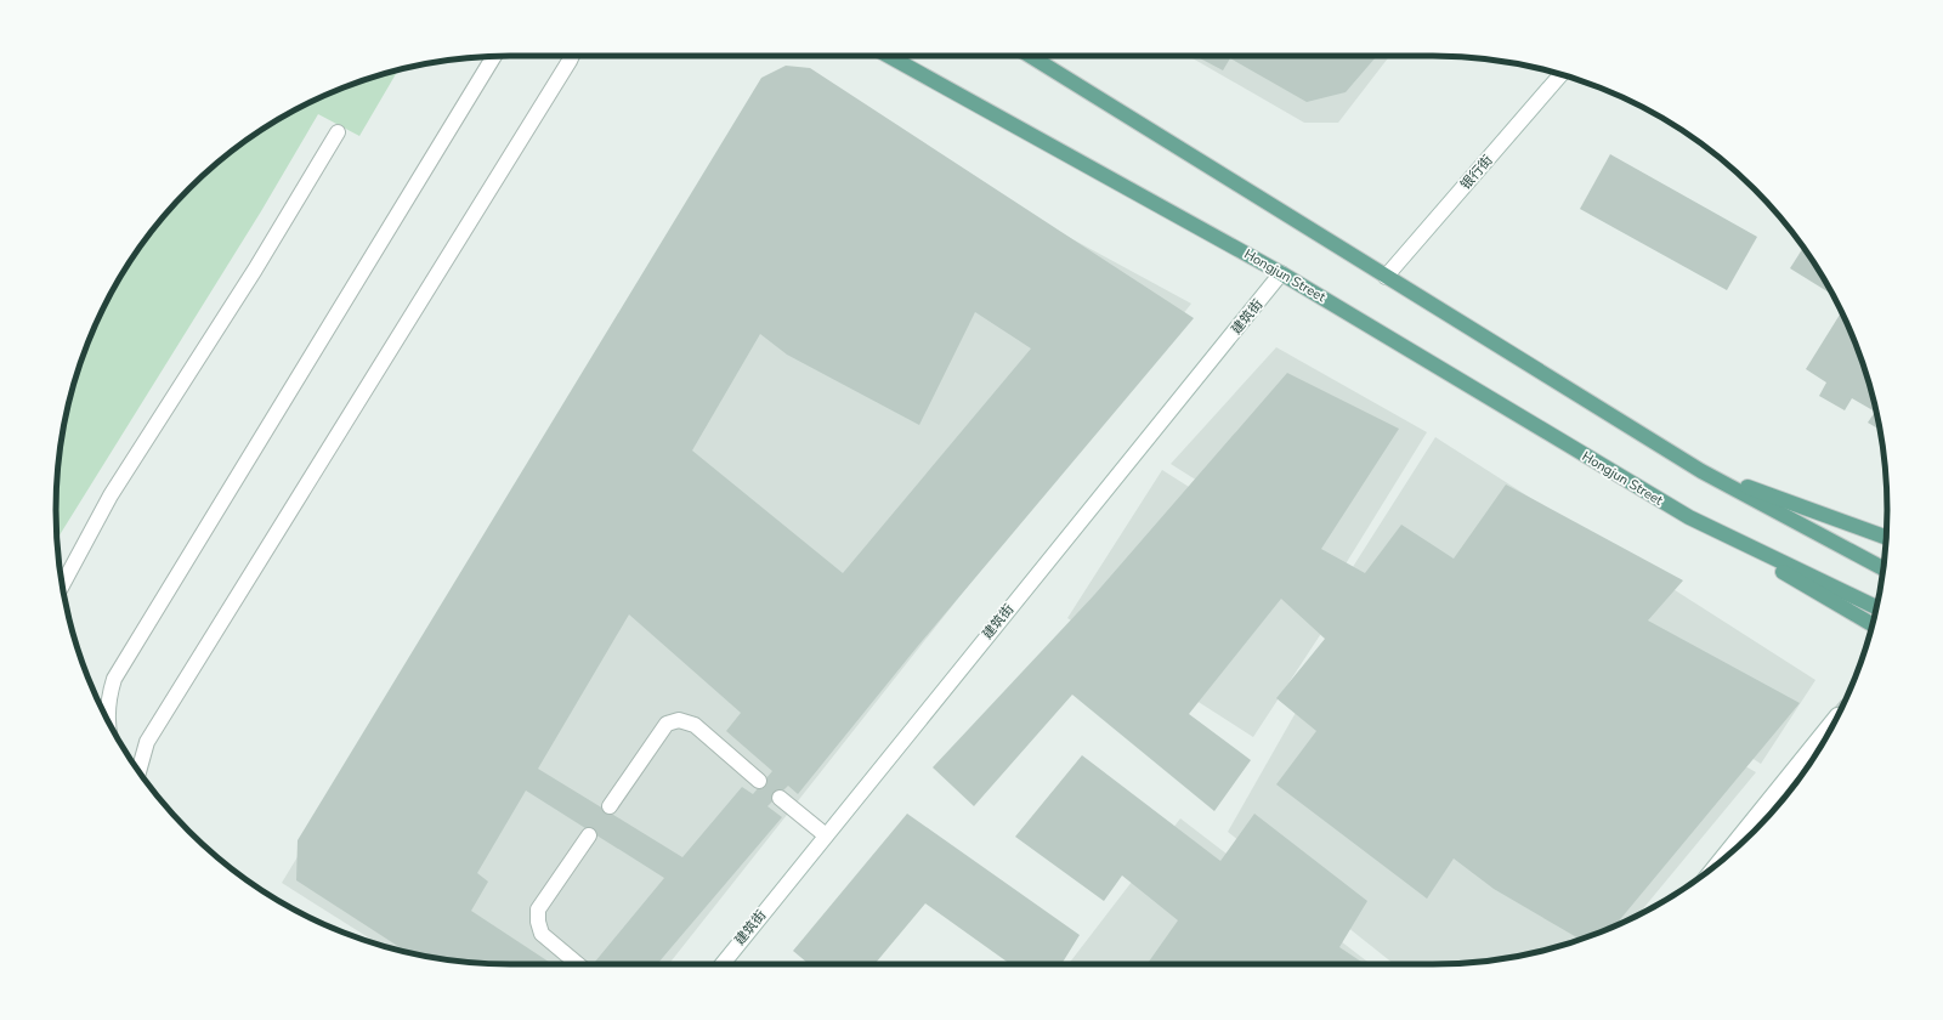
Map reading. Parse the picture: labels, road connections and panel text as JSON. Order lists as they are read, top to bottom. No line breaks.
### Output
{"streets":{"main road":["Hongjun Street"],"street":["银行街","建筑街"]},"crossings":[["Hongjun Street","建筑街"]]}
